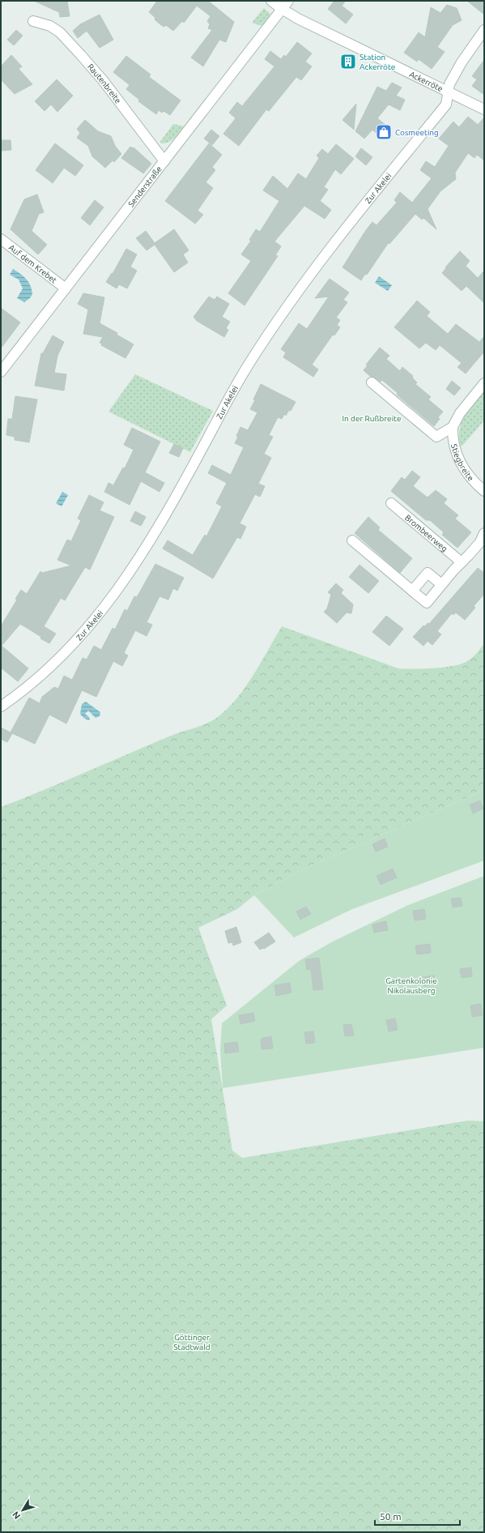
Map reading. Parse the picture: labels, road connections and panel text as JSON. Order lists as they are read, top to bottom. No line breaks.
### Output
{"streets":{"street":["Ackerröte","Rautenbreite","Senderstraße","Zur Akelei","Auf dem Krebet","Stiegbreite","Brombeerweg"]},"crossings":[["Ackerröte","Senderstraße"],["Ackerröte","Zur Akelei"],["Rautenbreite","Senderstraße"],["Senderstraße","Auf dem Krebet"]],"parks":["In der Rußbreite","Gartenkolonie Nikolausberg","Göttinger Stadtwald"],"places":{"building":["Station Ackerröte"],"shop":["Cosmeeting"]},"scale_bar":"50 m","north":"bottom left"}
